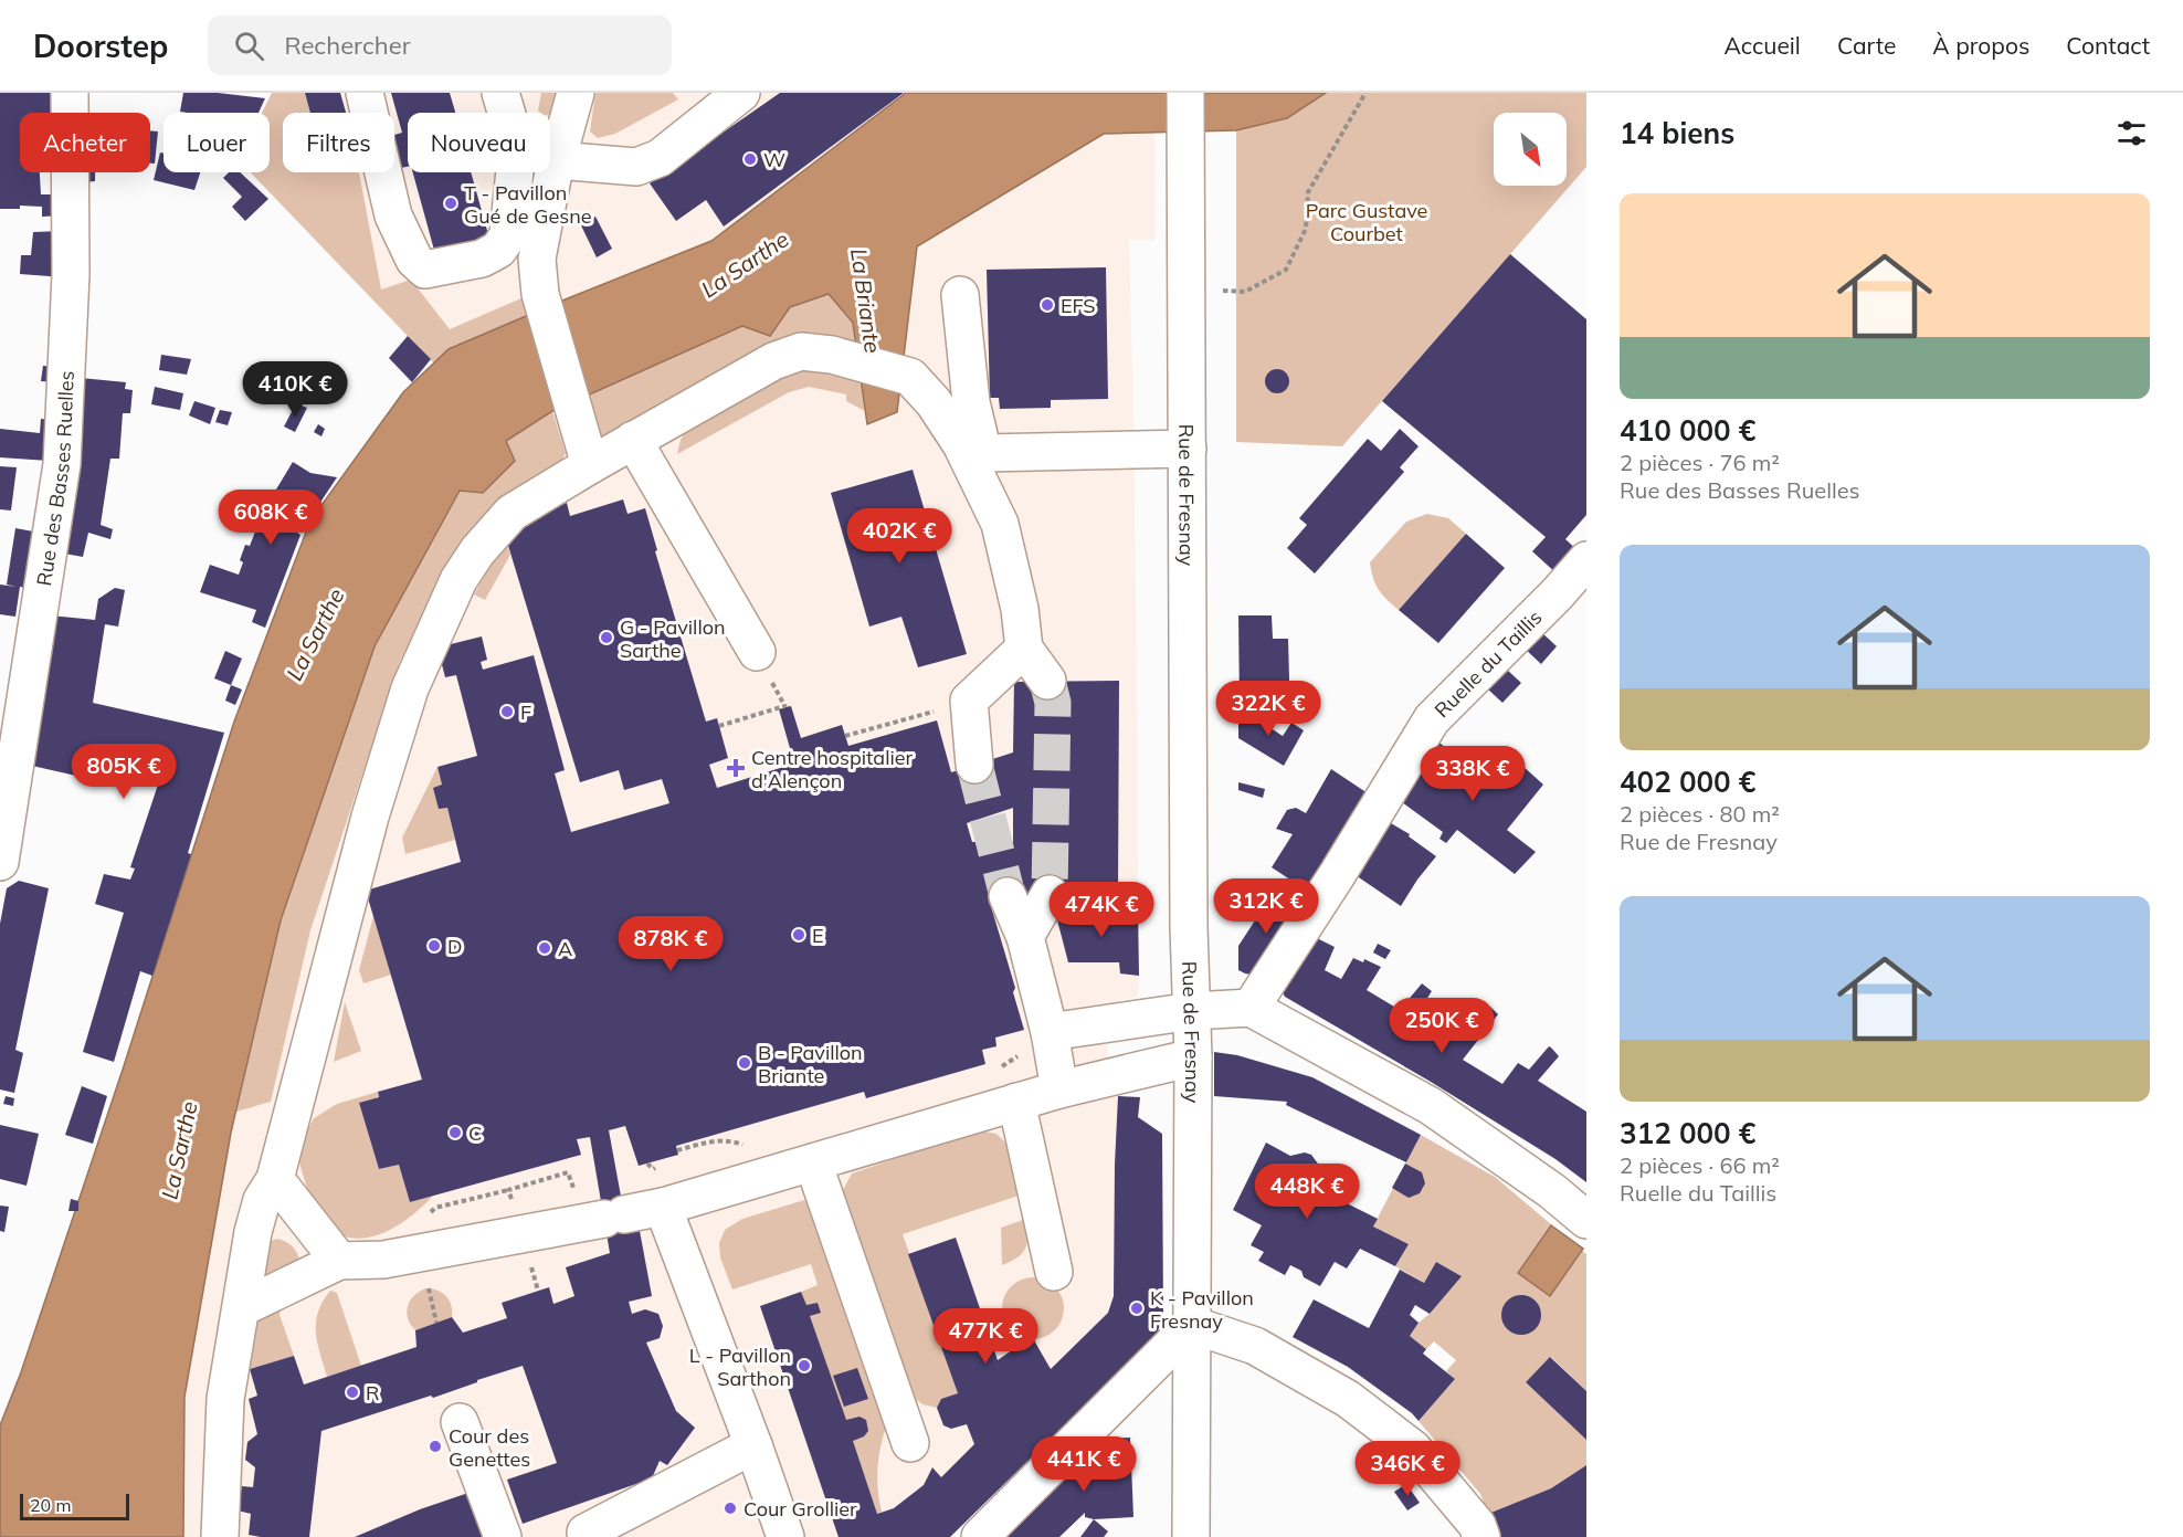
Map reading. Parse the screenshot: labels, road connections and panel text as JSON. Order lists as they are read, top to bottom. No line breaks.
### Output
{"streets":{"street":["Rue des Basses Ruelles","Rue de Fresnay","Ruelle du Taillis"]},"water":["La Sarthe","La Briante"],"parks":["Parc Gustave Courbet"],"places":{"other":["W","T - Pavillon Gué de Gesne","EFS","G - Pavillon Sarthe","F","E","D","A","B - Pavillon Briante","C","K - Pavillon Fresnay","L - Pavillon Sarthon","R","Cour des Genettes","Cour Grollier"],"health":["Centre hospitalier d'Alençon"]},"scale_bar":"20 m","north":"bottom right","page":{"header":"Doorstep","search":"Rechercher","nav":["Accueil","Carte","À propos","Contact"],"heading":"14 biens","chip":["Acheter","Louer","Filtres","Nouveau"],"list":[{"name":"410 000 €","note":"2 pièces · 76 m² · Rue des Basses Ruelles"},{"name":"402 000 €","note":"2 pièces · 80 m² · Rue de Fresnay"},{"name":"312 000 €","note":"2 pièces · 66 m² · Ruelle du Taillis"}],"price":["410K €","608K €","402K €","322K €","805K €","338K €","312K €","474K €","878K €","250K €","448K €","477K €","441K €","346K €"],"scale":"20 m"}}
